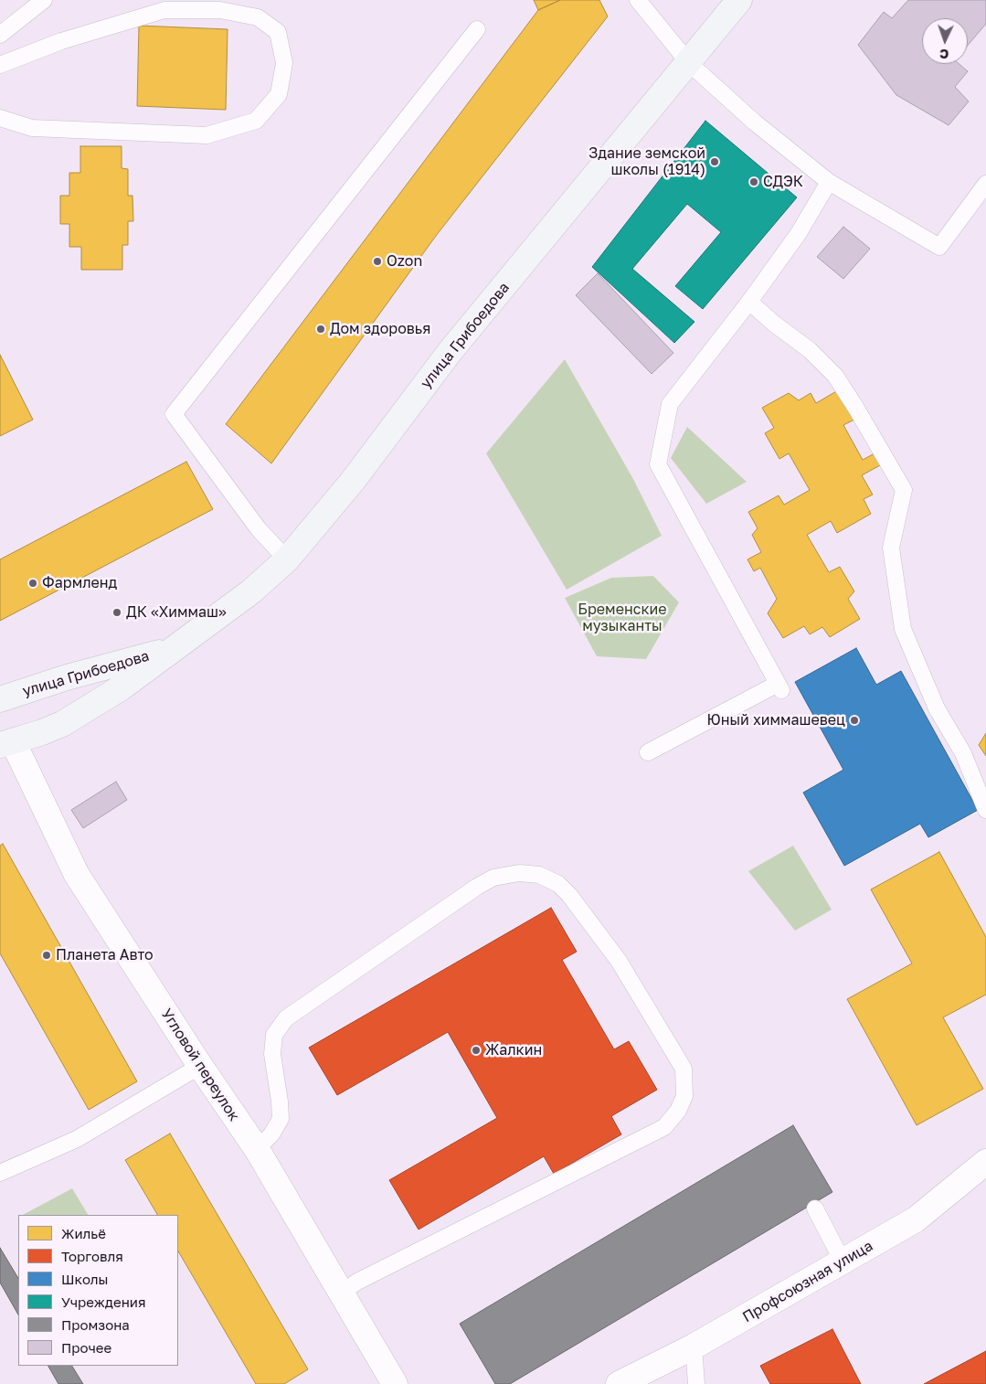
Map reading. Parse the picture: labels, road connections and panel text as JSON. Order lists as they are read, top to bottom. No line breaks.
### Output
{"streets":{"main road":["улица Грибоедова"],"street":["Угловой переулок","Профсоюзная улица"]},"crossings":[["улица Грибоедова","Угловой переулок"]],"parks":["Бременские музыканты"],"places":["Здание земской школы (1914)","СДЭК","Ozon","Дом здоровья","Фармленд","ДК «Химмаш»","Юный химмашевец","Планета Авто","Жалкин"],"legend":["Жильё","Торговля","Школы","Учреждения","Промзона","Прочее"],"north":"bottom"}
